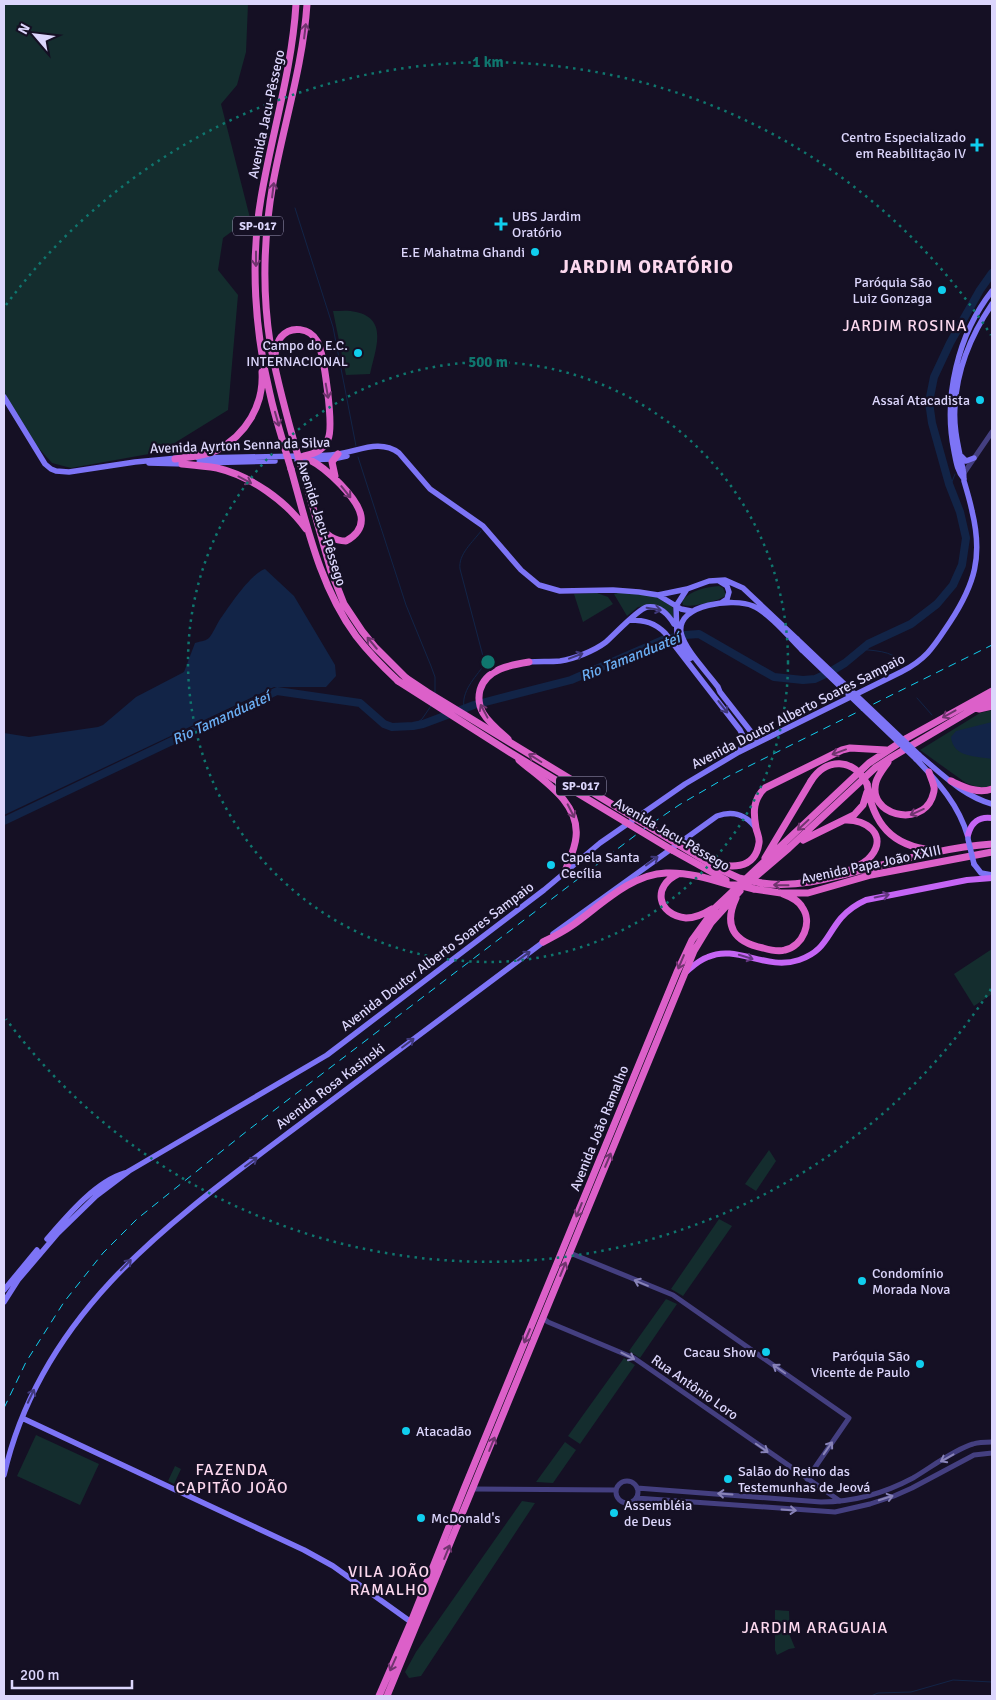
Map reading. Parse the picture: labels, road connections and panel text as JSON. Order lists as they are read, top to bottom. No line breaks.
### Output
{"streets":{"highway":["Avenida Jacu-Pêssego","SP-017","Avenida Papa João XXIII","Avenida João Ramalho"],"main road":["Avenida Ayrton Senna da Silva","Avenida Doutor Alberto Soares Sampaio","Avenida Rosa Kasinski"],"street":["Rua Antônio Loro"]},"crossings":[["Avenida Jacu-Pêssego","Avenida Papa João XXIII"],["Avenida Jacu-Pêssego","Avenida João Ramalho"],["Avenida Papa João XXIII","Avenida João Ramalho"],["Avenida João Ramalho","Rua Antônio Loro"]],"one_way":["Avenida Rosa Kasinski","Rua Antônio Loro"],"districts":["JARDIM ORATÓRIO","JARDIM ROSINA","FAZENDA CAPITÃO JOÃO","VILA JOÃO RAMALHO","JARDIM ARAGUAIA"],"water":["Rio Tamanduateí"],"places":{"health":["Centro Especializado em Reabilitação IV","UBS Jardim Oratório"],"other":["E.E Mahatma Ghandi","Paróquia São Luiz Gonzaga","Campo do E.C. INTERNACIONAL","Assaí Atacadista","Capela Santa Cecília","Condomínio Morada Nova","Cacau Show","Paróquia São Vicente de Paulo","Atacadão","Salão do Reino das Testemunhas de Jeová","Assembléia de Deus","McDonald's"]},"scale_bar":"200 m","north":"top left","rings":["1 km","500 m"]}
